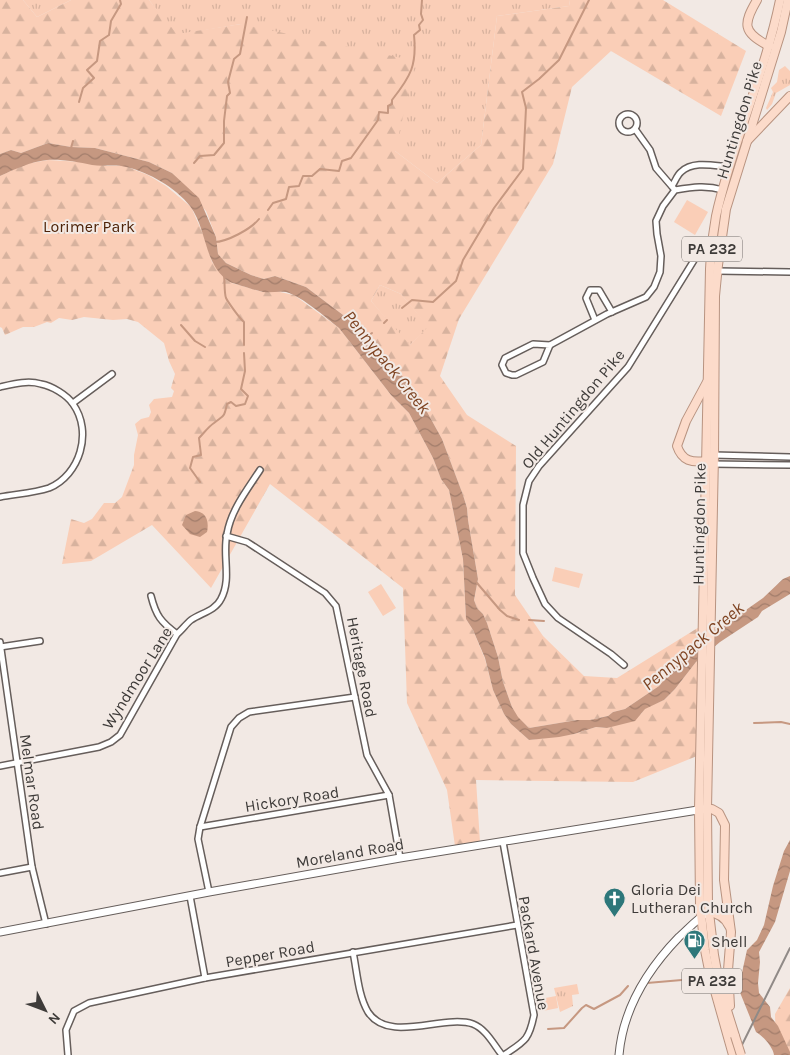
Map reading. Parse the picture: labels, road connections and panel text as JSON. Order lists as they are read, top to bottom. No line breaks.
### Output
{"streets":{"main road":["Huntingdon Pike","PA 232"],"street":["Old Huntingdon Pike","Heritage Road","Wyndmoor Lane","Melmar Road","Hickory Road","Moreland Road","Packard Avenue","Pepper Road"]},"crossings":[["Huntingdon Pike","Old Huntingdon Pike"],["Huntingdon Pike","Moreland Road"],["Heritage Road","Wyndmoor Lane"],["Heritage Road","Hickory Road"],["Heritage Road","Moreland Road"],["Wyndmoor Lane","Melmar Road"],["Melmar Road","Moreland Road"],["Moreland Road","Packard Avenue"],["Packard Avenue","Pepper Road"]],"water":["Pennypack Creek"],"parks":["Lorimer Park"],"places":{"church":["Gloria Dei Lutheran Church"],"fuel station":["Shell"]},"north":"bottom right"}
